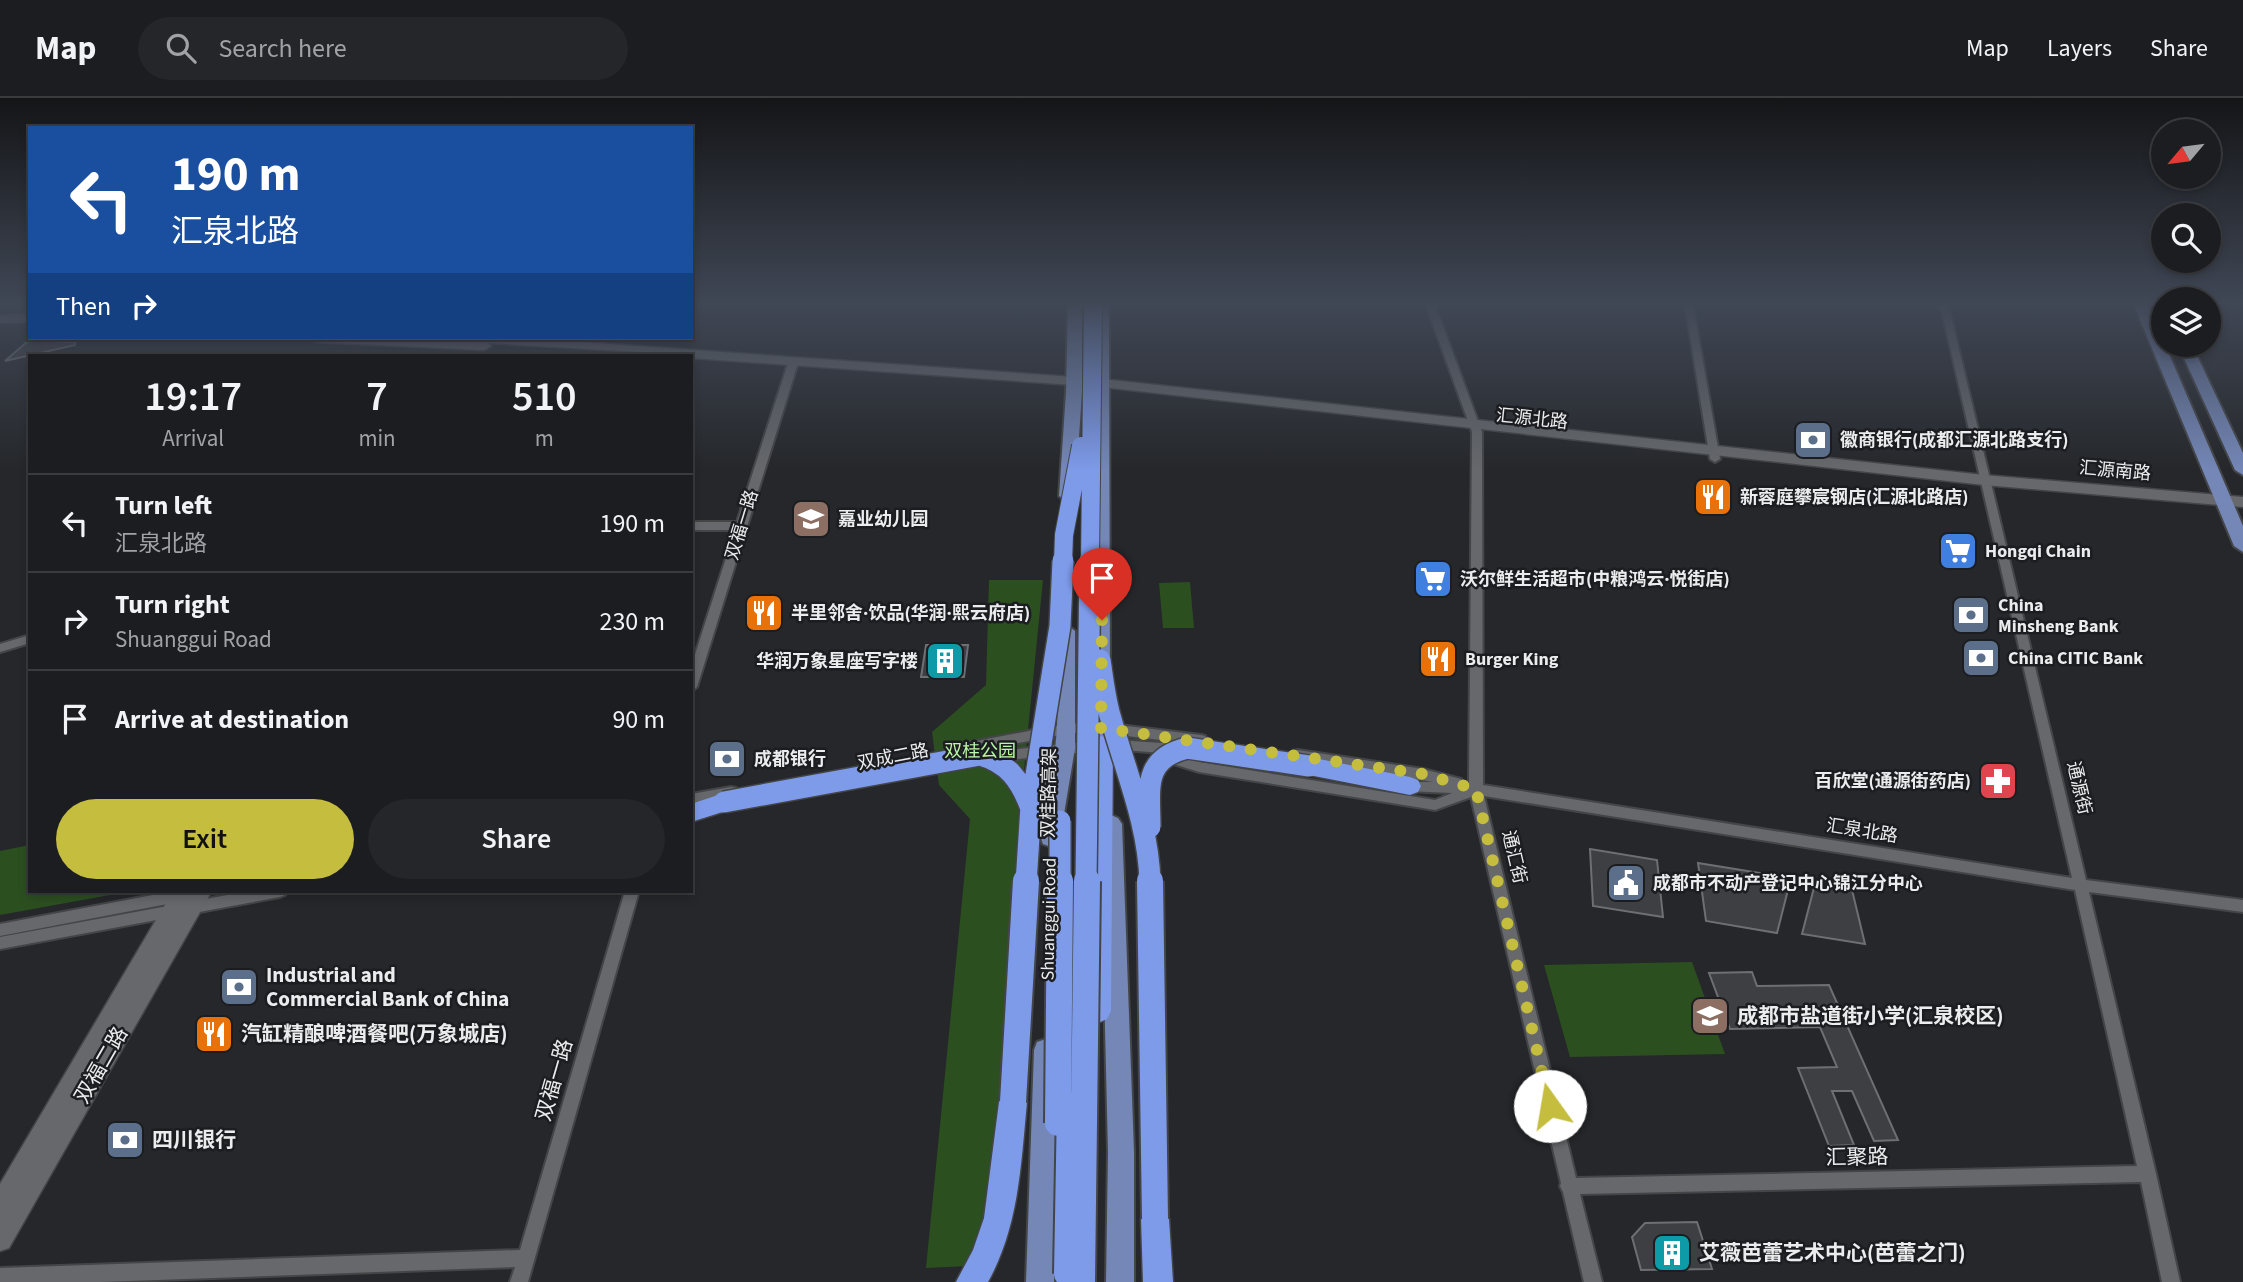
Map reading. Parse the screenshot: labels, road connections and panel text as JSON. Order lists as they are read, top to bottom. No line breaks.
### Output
{"streets":{"main road":["Shuanggui Road"],"street":["汇源北路","汇源南路","双福一路","双成二路","通源街","汇泉北路","通汇街","双福二路","汇聚路"]},"crossings":[["汇源北路","汇源南路"],["汇源北路","双福一路"],["汇源北路","通源街"],["汇源北路","通汇街"],["汇源北路","Shuanggui Road"],["汇源南路","通源街"],["双成二路","汇泉北路"],["双成二路","Shuanggui Road"],["通源街","汇泉北路"],["通源街","汇聚路"],["汇泉北路","通汇街"],["通汇街","汇聚路"]],"parks":["双桂公园"],"places":{"bank":["徽商银行(成都汇源北路支行)","China Minsheng Bank","China CITIC Bank","成都银行","Industrial and Commercial Bank of China","四川银行"],"restaurant":["新蓉庭攀宸钢店(汇源北路店)","半里邻舍·饮品(华润·熙云府店)","Burger King","汽缸精酿啤酒餐吧(万象城店)"],"school or university":["嘉业幼儿园","成都市盐道街小学(汇泉校区)"],"supermarket":["Hongqi Chain","沃尔鲜生活超市(中粮鸿云·悦街店)"],"building":["华润万象星座写字楼","艾薇芭蕾艺术中心(芭蕾之门)"],"pharmacy":["百欣堂(通源街药店)"],"public building":["成都市不动产登记中心锦江分中心"]},"north":"bottom left","page":{"header":"Map","search":"Search here","nav":["Map","Layers","Share"],"turn":["190 m","汇泉北路"],"then":"Then","eta":["19:17","Arrival","7","min","510","m"],"list":[{"name":"Turn left","note":"汇泉北路","value":"190 m"},{"name":"Turn right","note":"Shuanggui Road","value":"230 m"},{"name":"Arrive at destination","value":"90 m"}],"buttons":["Exit","Share"]}}
